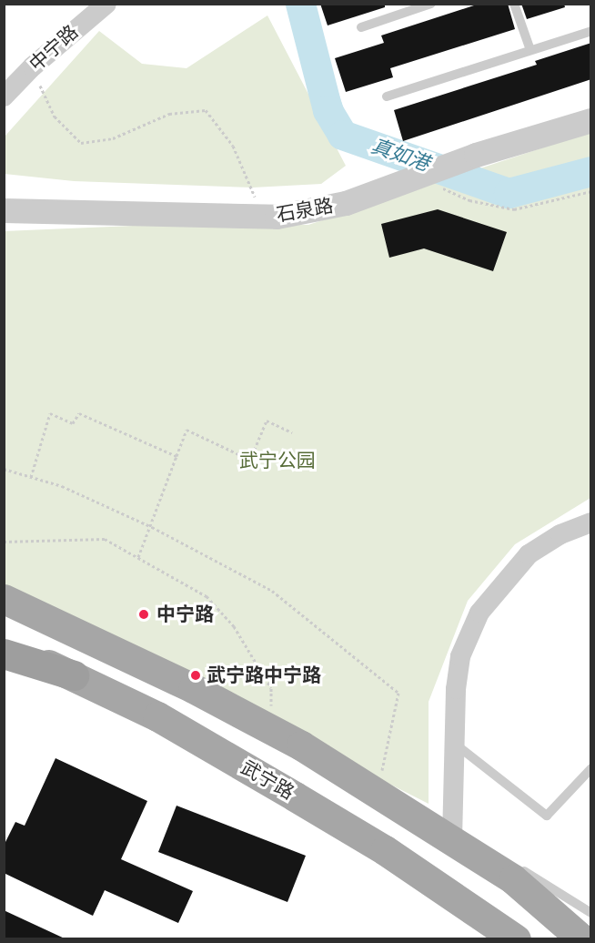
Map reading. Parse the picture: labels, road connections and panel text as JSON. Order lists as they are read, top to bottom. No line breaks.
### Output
{"streets":{"main road":["武宁路"],"street":["中宁路","石泉路"]},"water":["真如港"],"parks":["武宁公园"],"places":["中宁路","武宁路中宁路"]}
